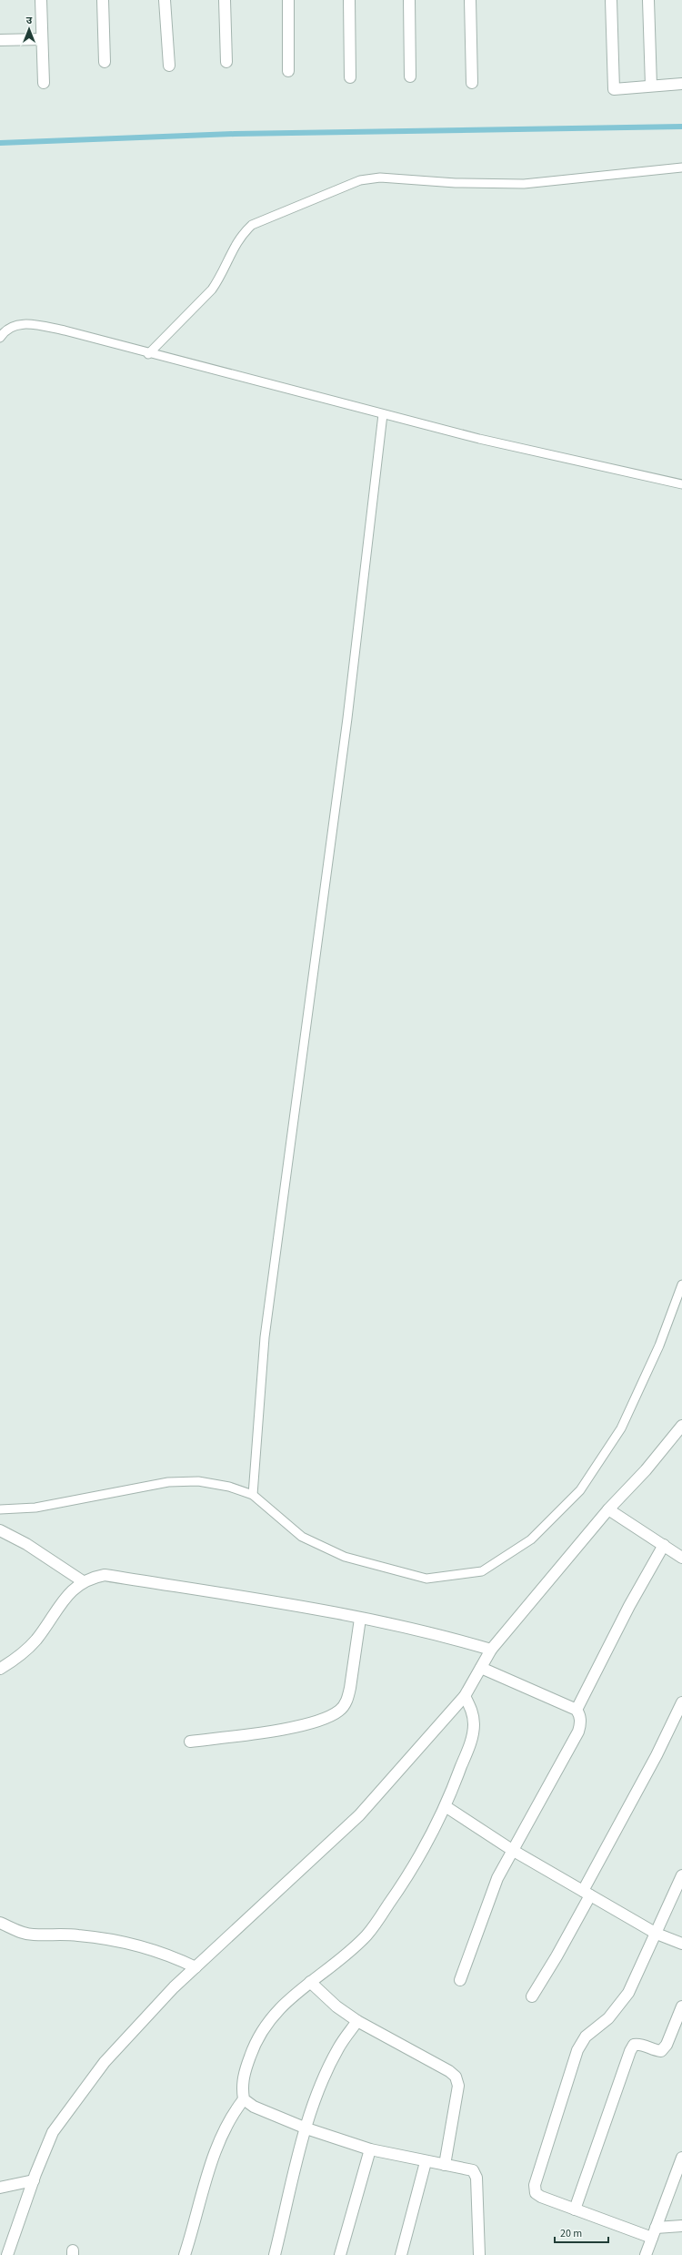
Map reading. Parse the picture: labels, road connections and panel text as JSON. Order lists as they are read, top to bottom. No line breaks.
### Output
{"scale_bar":"20 m","north":"top"}
